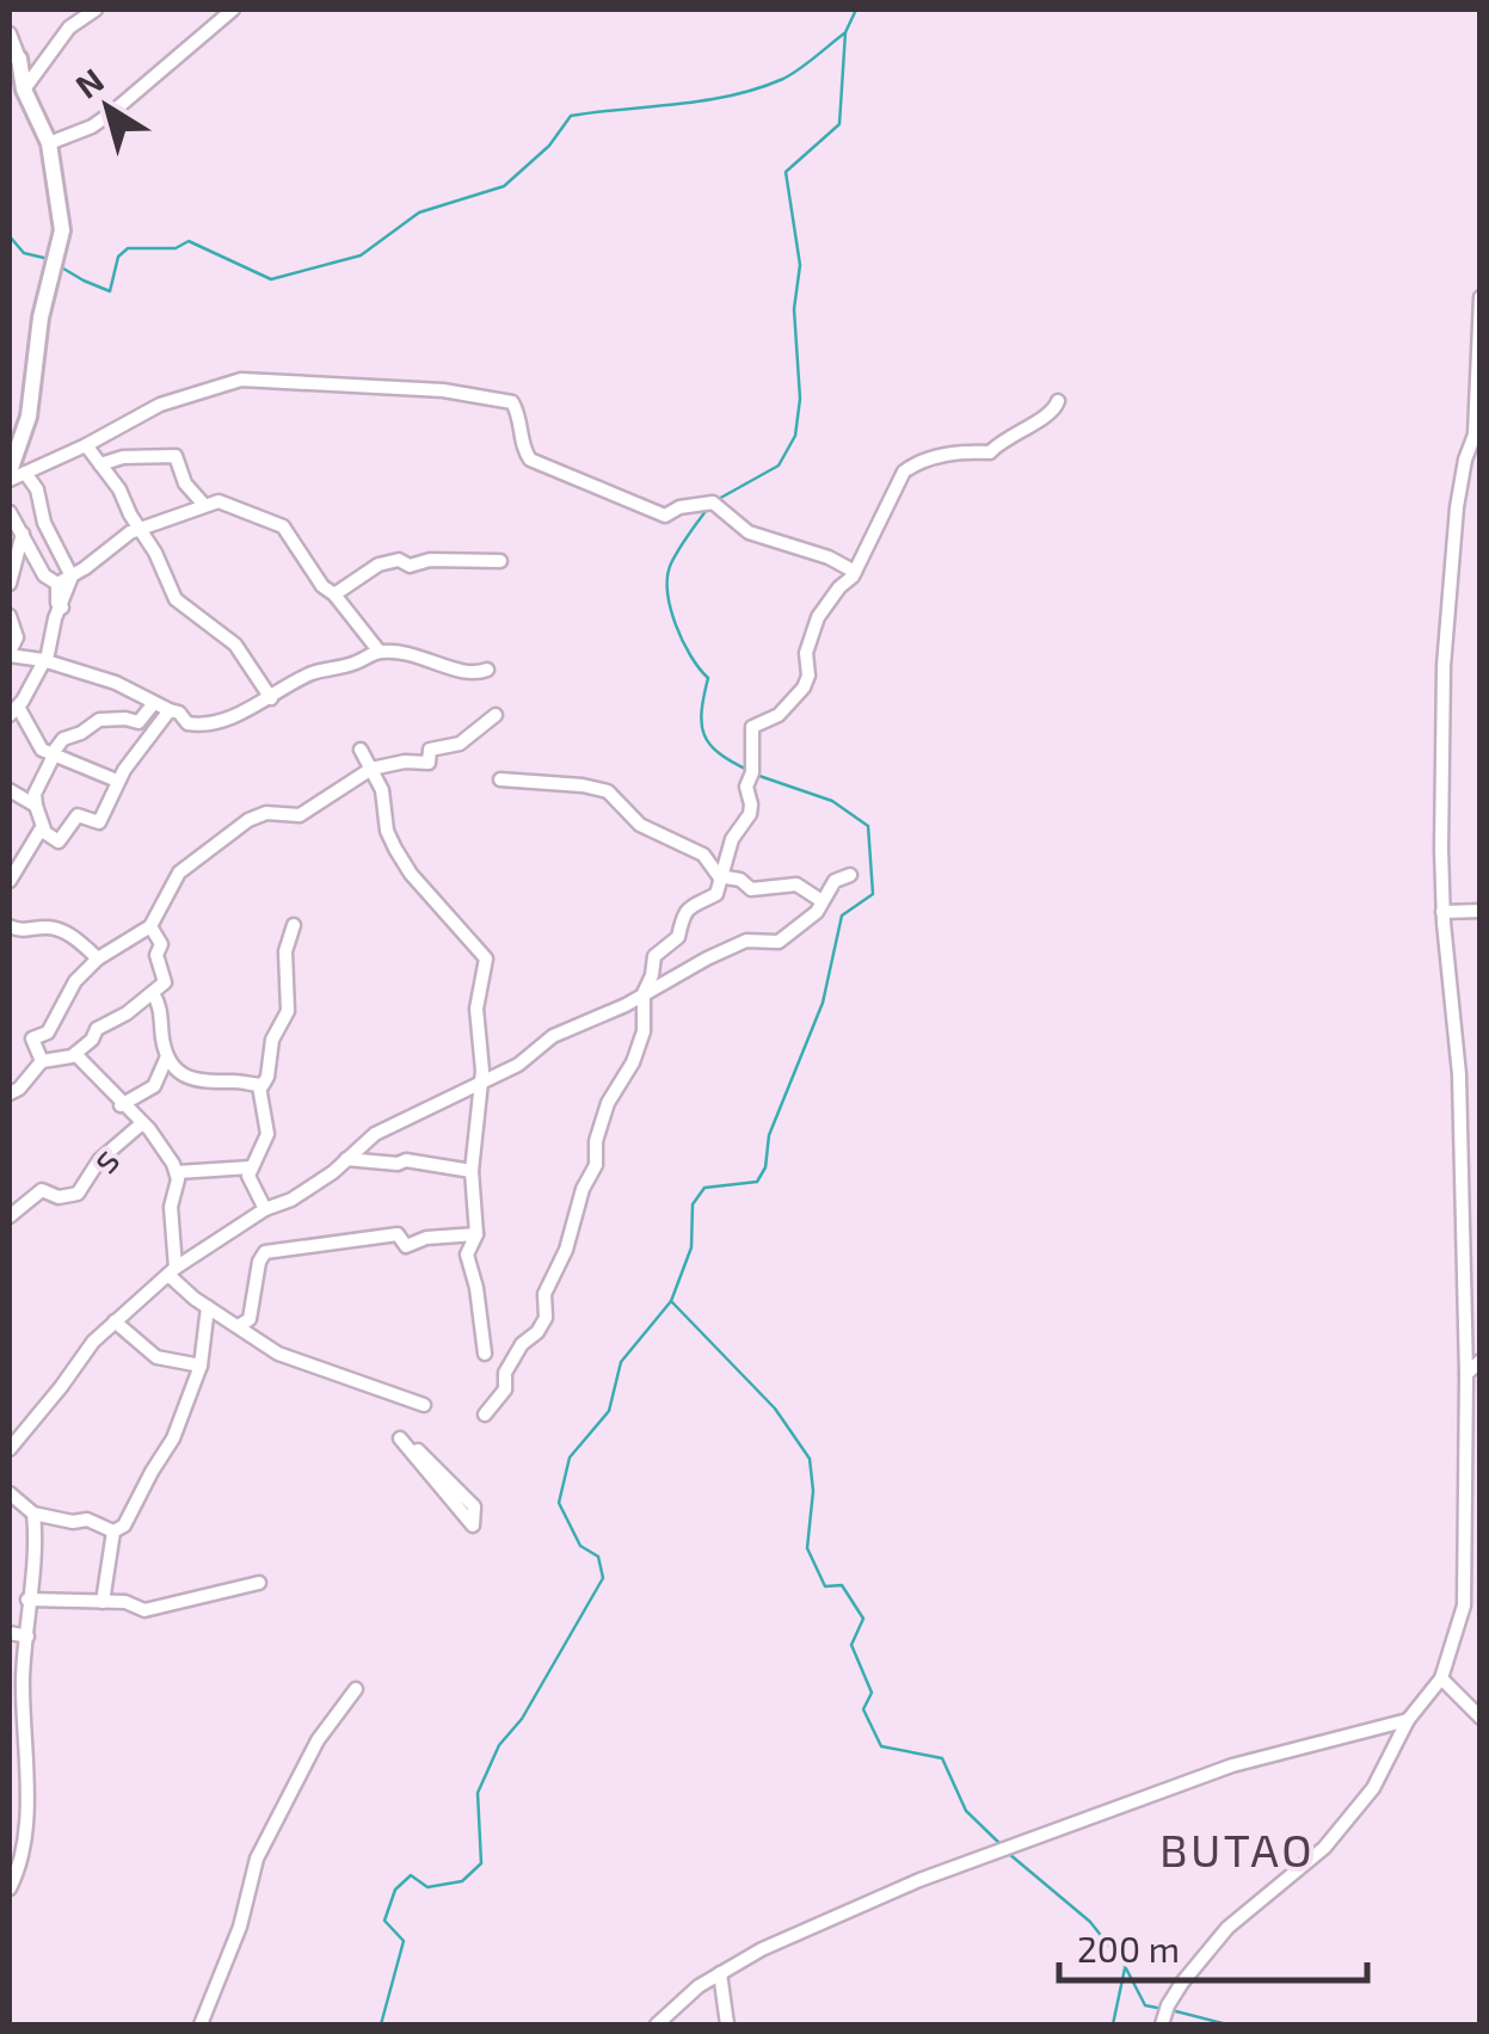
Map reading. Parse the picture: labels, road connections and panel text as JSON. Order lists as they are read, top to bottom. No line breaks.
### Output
{"streets":{"street":["s"]},"districts":["BUTAO"],"scale_bar":"200 m","north":"top left"}
